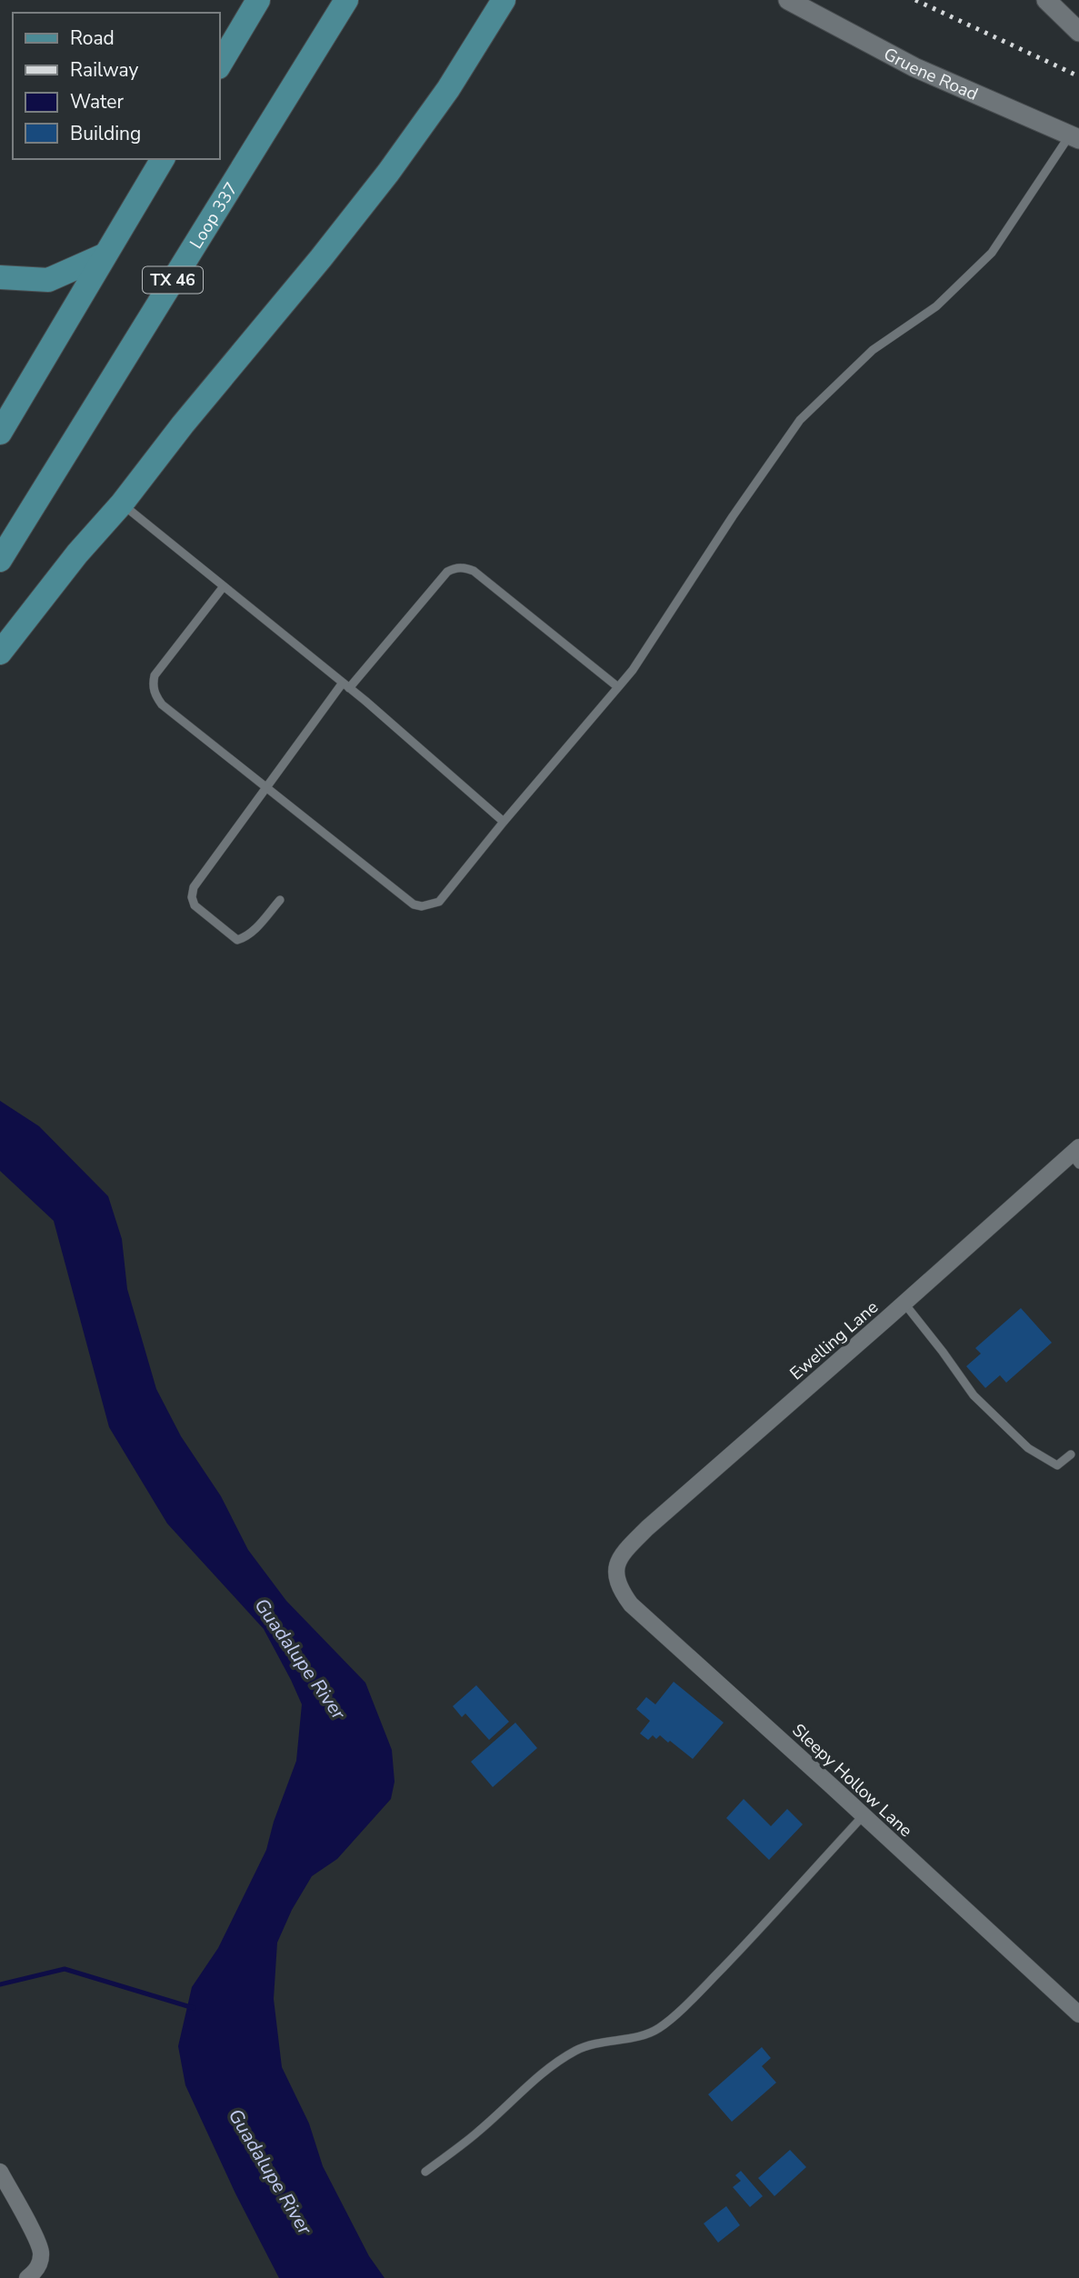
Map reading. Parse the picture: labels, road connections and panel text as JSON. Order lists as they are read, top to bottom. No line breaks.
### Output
{"streets":{"main road":["Loop 337","TX 46"],"street":["Gruene Road","Ewelling Lane","Sleepy Hollow Lane"]},"crossings":[["Ewelling Lane","Sleepy Hollow Lane"]],"water":["Guadalupe River"],"legend":["Road","Railway","Water","Building"]}
